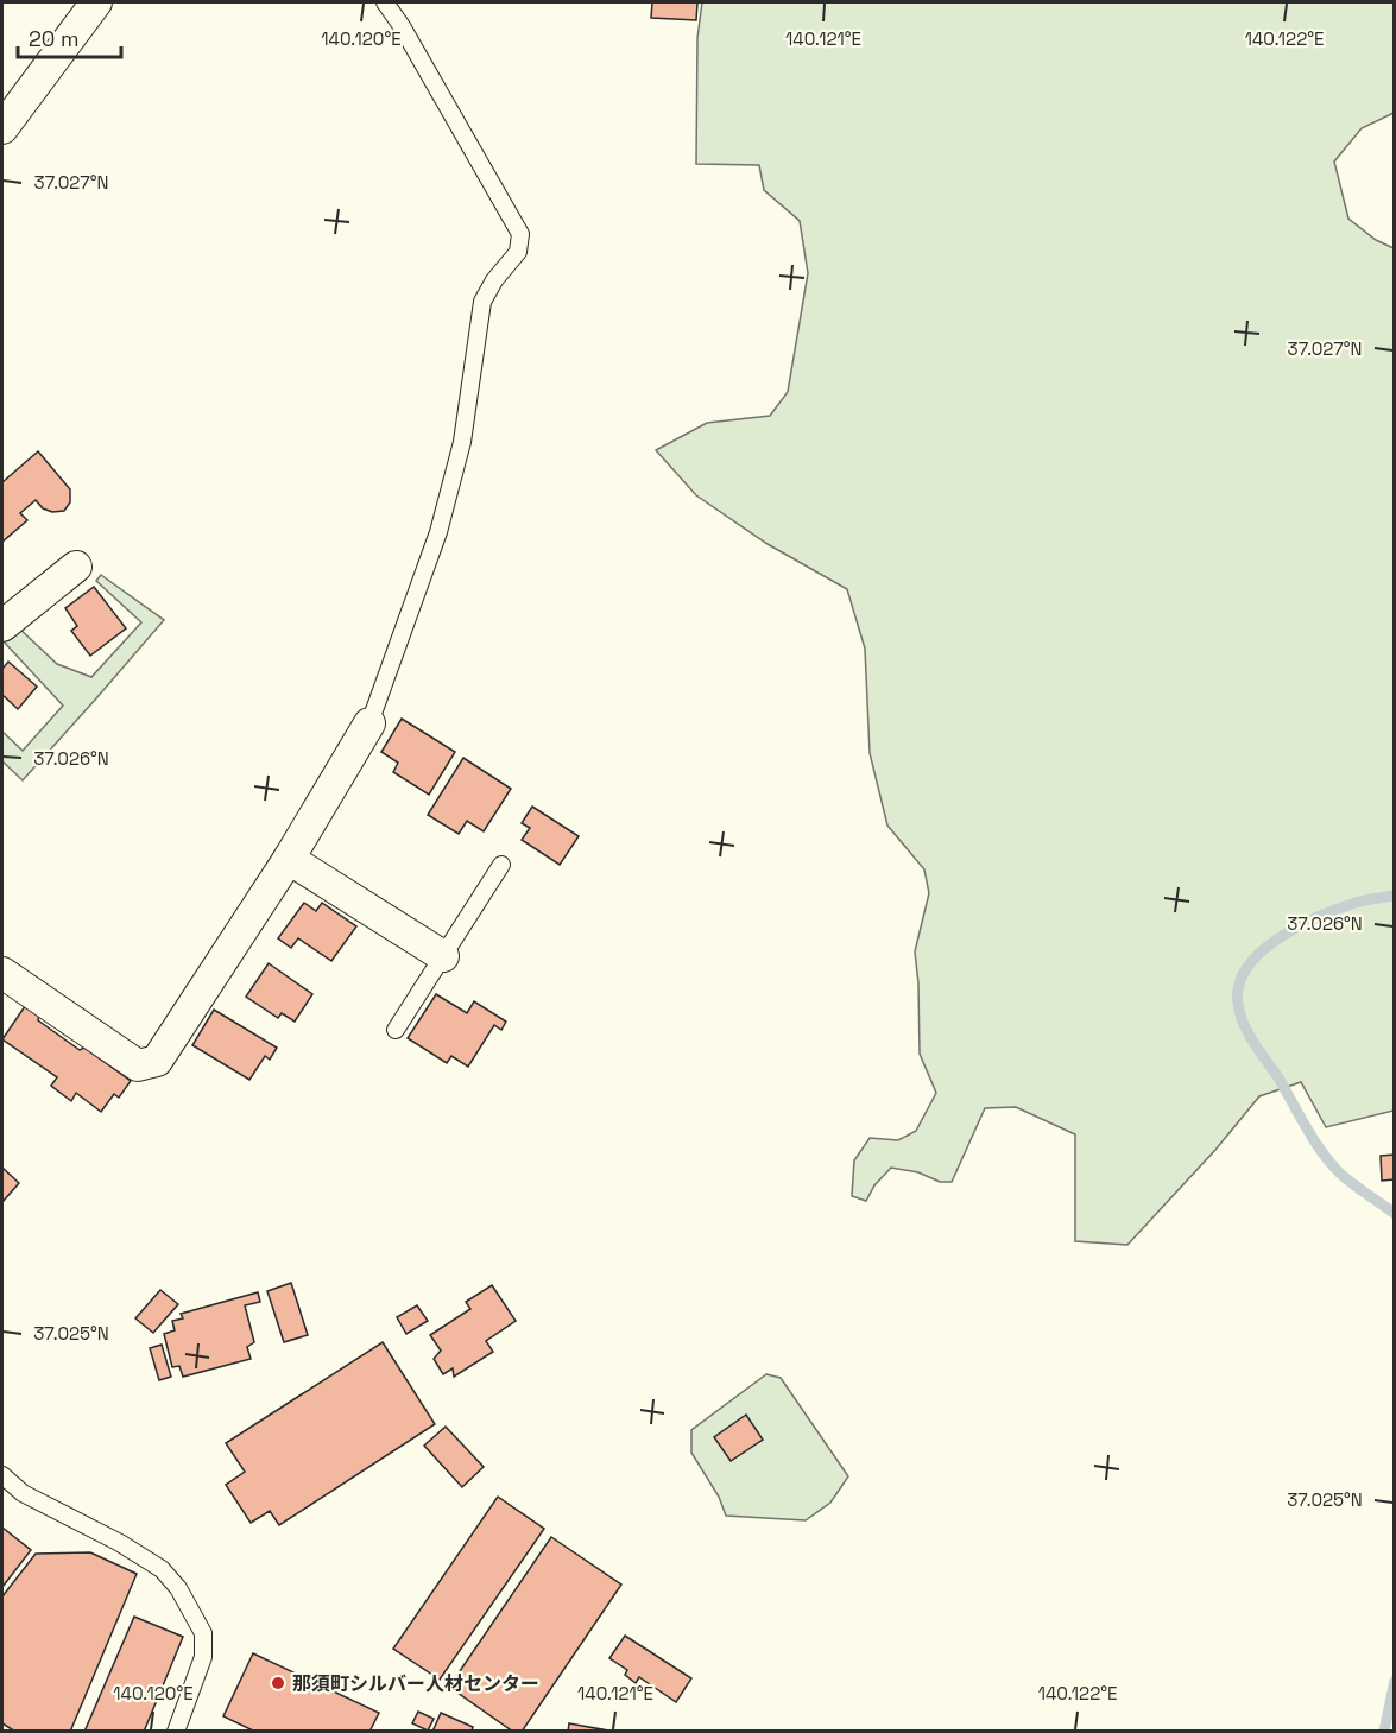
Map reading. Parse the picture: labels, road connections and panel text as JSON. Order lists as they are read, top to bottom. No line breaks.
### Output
{"places":["那須町シルバー人材センター"],"scale_bar":"20 m","coordinates":["140.120°E","140.121°E","140.122°E","37.027°N","37.026°N","37.025°N"]}
